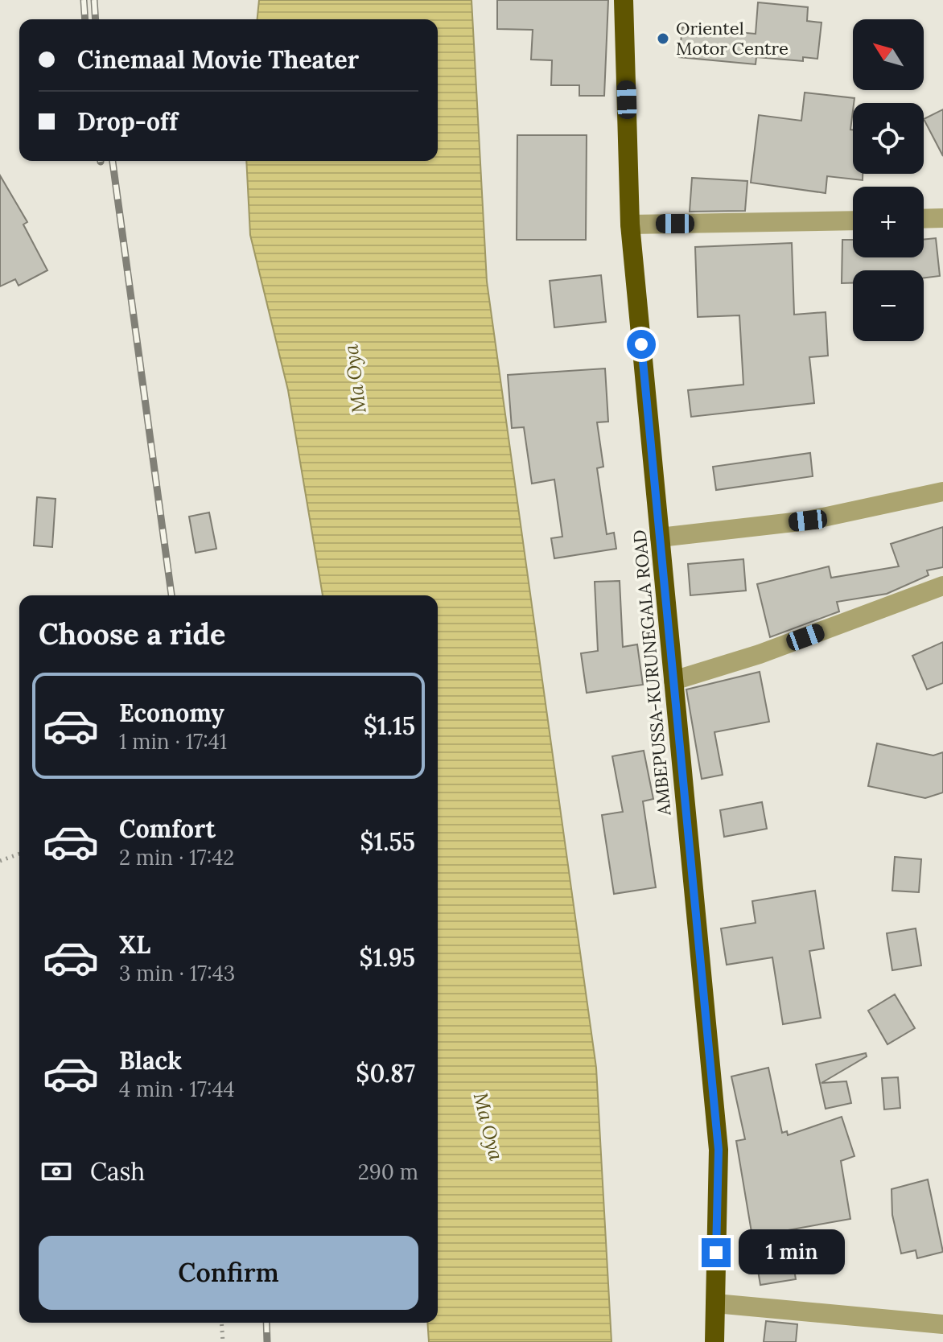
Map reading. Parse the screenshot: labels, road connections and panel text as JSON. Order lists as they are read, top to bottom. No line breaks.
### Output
{"streets":{"highway":["AMBEPUSSA-KURUNEGALA ROAD"]},"water":["Ma Oya"],"places":["Orientel Motor Centre"],"north":"top left","page":{"map_buttons":["+","−"],"banner":["Cinemaal Movie Theater","Drop-off"],"heading":"Choose a ride","list":[{"name":"Economy","note":"1 min · 17:41","value":"$1.15"},{"name":"Comfort","note":"2 min · 17:42","value":"$1.55"},{"name":"XL","note":"3 min · 17:43","value":"$1.95"},{"name":"Black","note":"4 min · 17:44","value":"$0.87"}],"pay":["Cash","290 m"],"buttons":"Confirm","bubble":"1 min"}}
